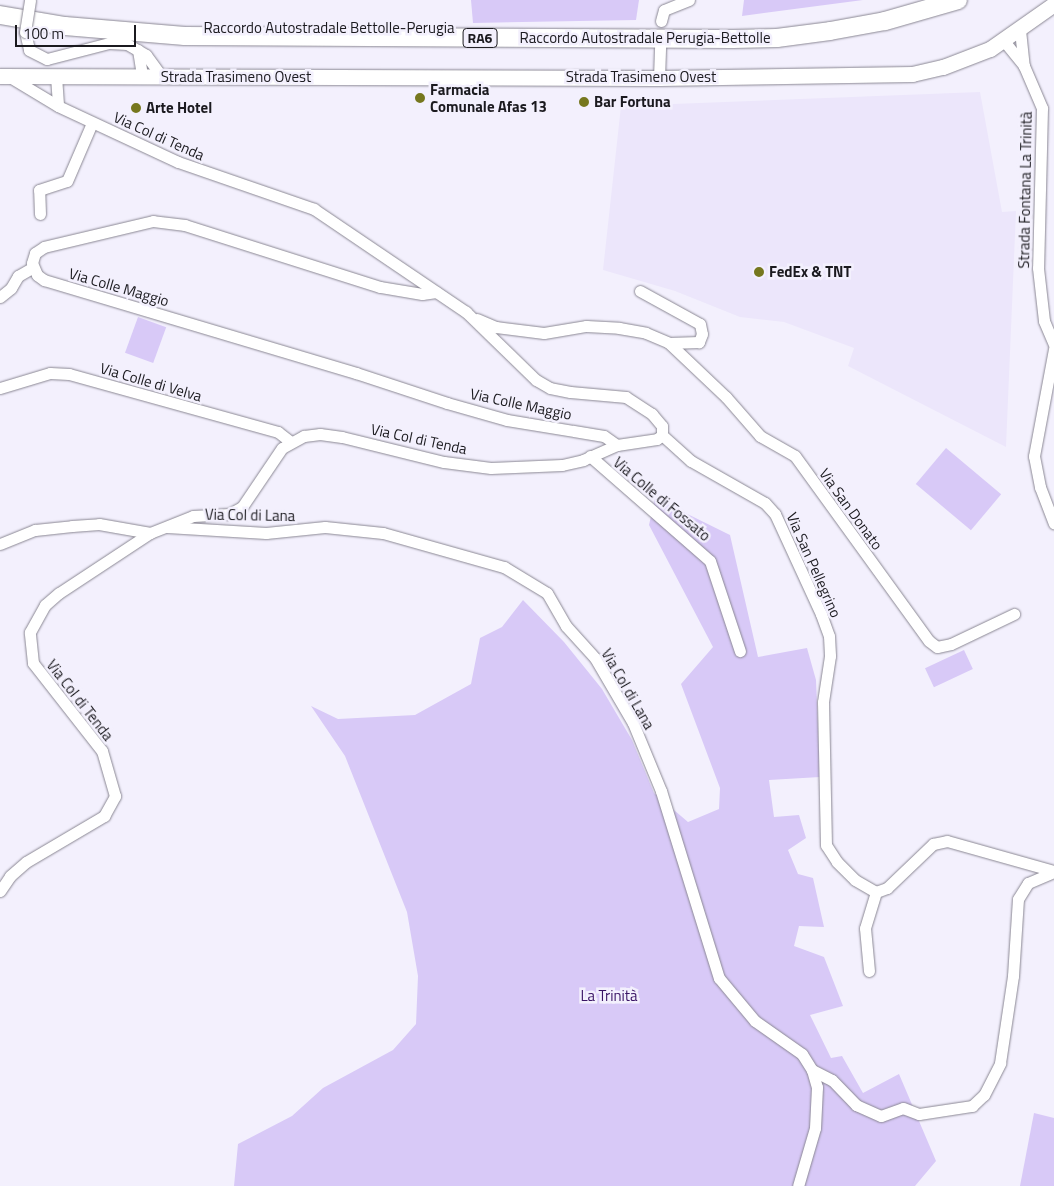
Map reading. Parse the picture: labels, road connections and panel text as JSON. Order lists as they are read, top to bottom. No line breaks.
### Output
{"streets":{"highway":["Raccordo Autostradale Bettolle-Perugia","RA6","Raccordo Autostradale Perugia-Bettolle"],"main road":["Strada Trasimeno Ovest"],"street":["Via Col di Tenda","Strada Fontana La Trinità","Via Colle Maggio","Via Colle di Velva","Via Colle di Fossato","Via San Donato","Via Col di Lana","Via San Pellegrino"]},"crossings":[["Strada Trasimeno Ovest","Via Col di Tenda"],["Via Col di Tenda","Via Colle Maggio"],["Via Col di Tenda","Via Colle di Velva"],["Via Col di Tenda","Via Colle di Fossato"],["Via Col di Tenda","Via San Donato"],["Via Col di Tenda","Via Col di Lana"],["Via Col di Tenda","Via San Pellegrino"]],"parks":["La Trinità"],"places":["Farmacia Comunale Afas 13","Bar Fortuna","Arte Hotel","FedEx & TNT"],"scale_bar":"100 m"}
